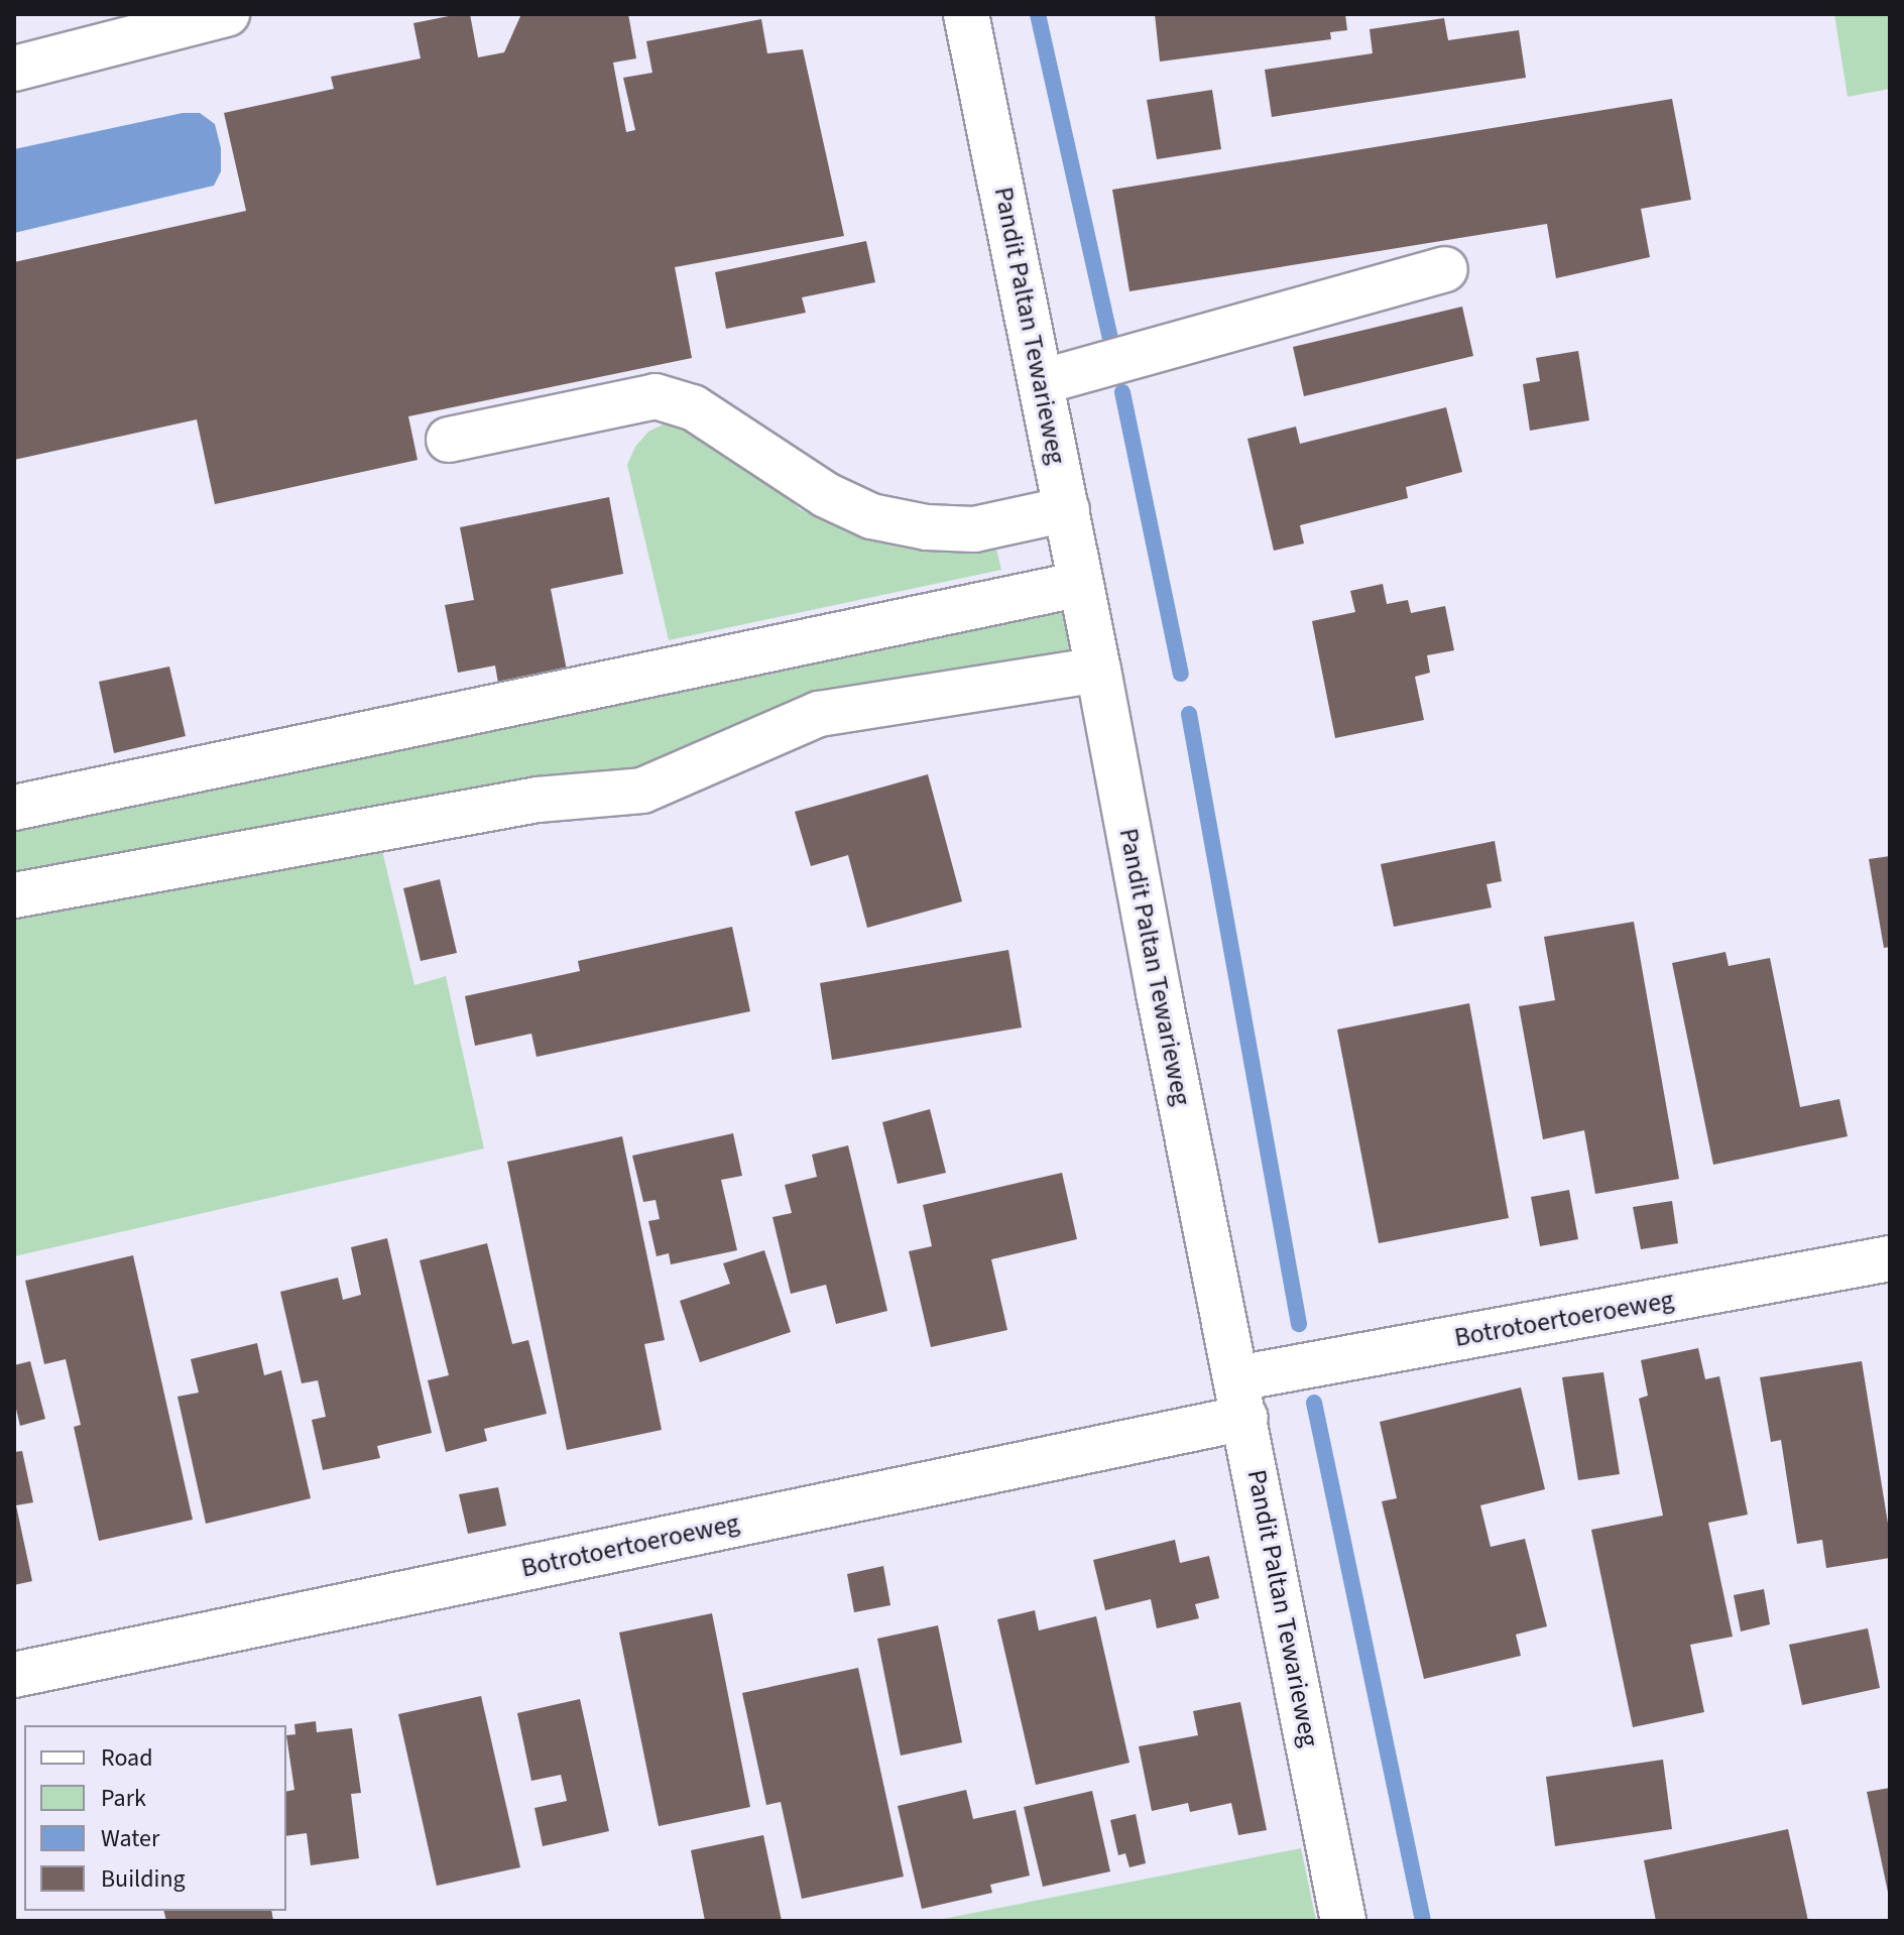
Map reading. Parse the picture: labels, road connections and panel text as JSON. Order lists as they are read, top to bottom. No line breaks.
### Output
{"streets":{"street":["Pandit Paltan Tewarieweg","Botrotoertoeroeweg"]},"crossings":[["Pandit Paltan Tewarieweg","Botrotoertoeroeweg"]],"legend":["Road","Park","Water","Building"]}
